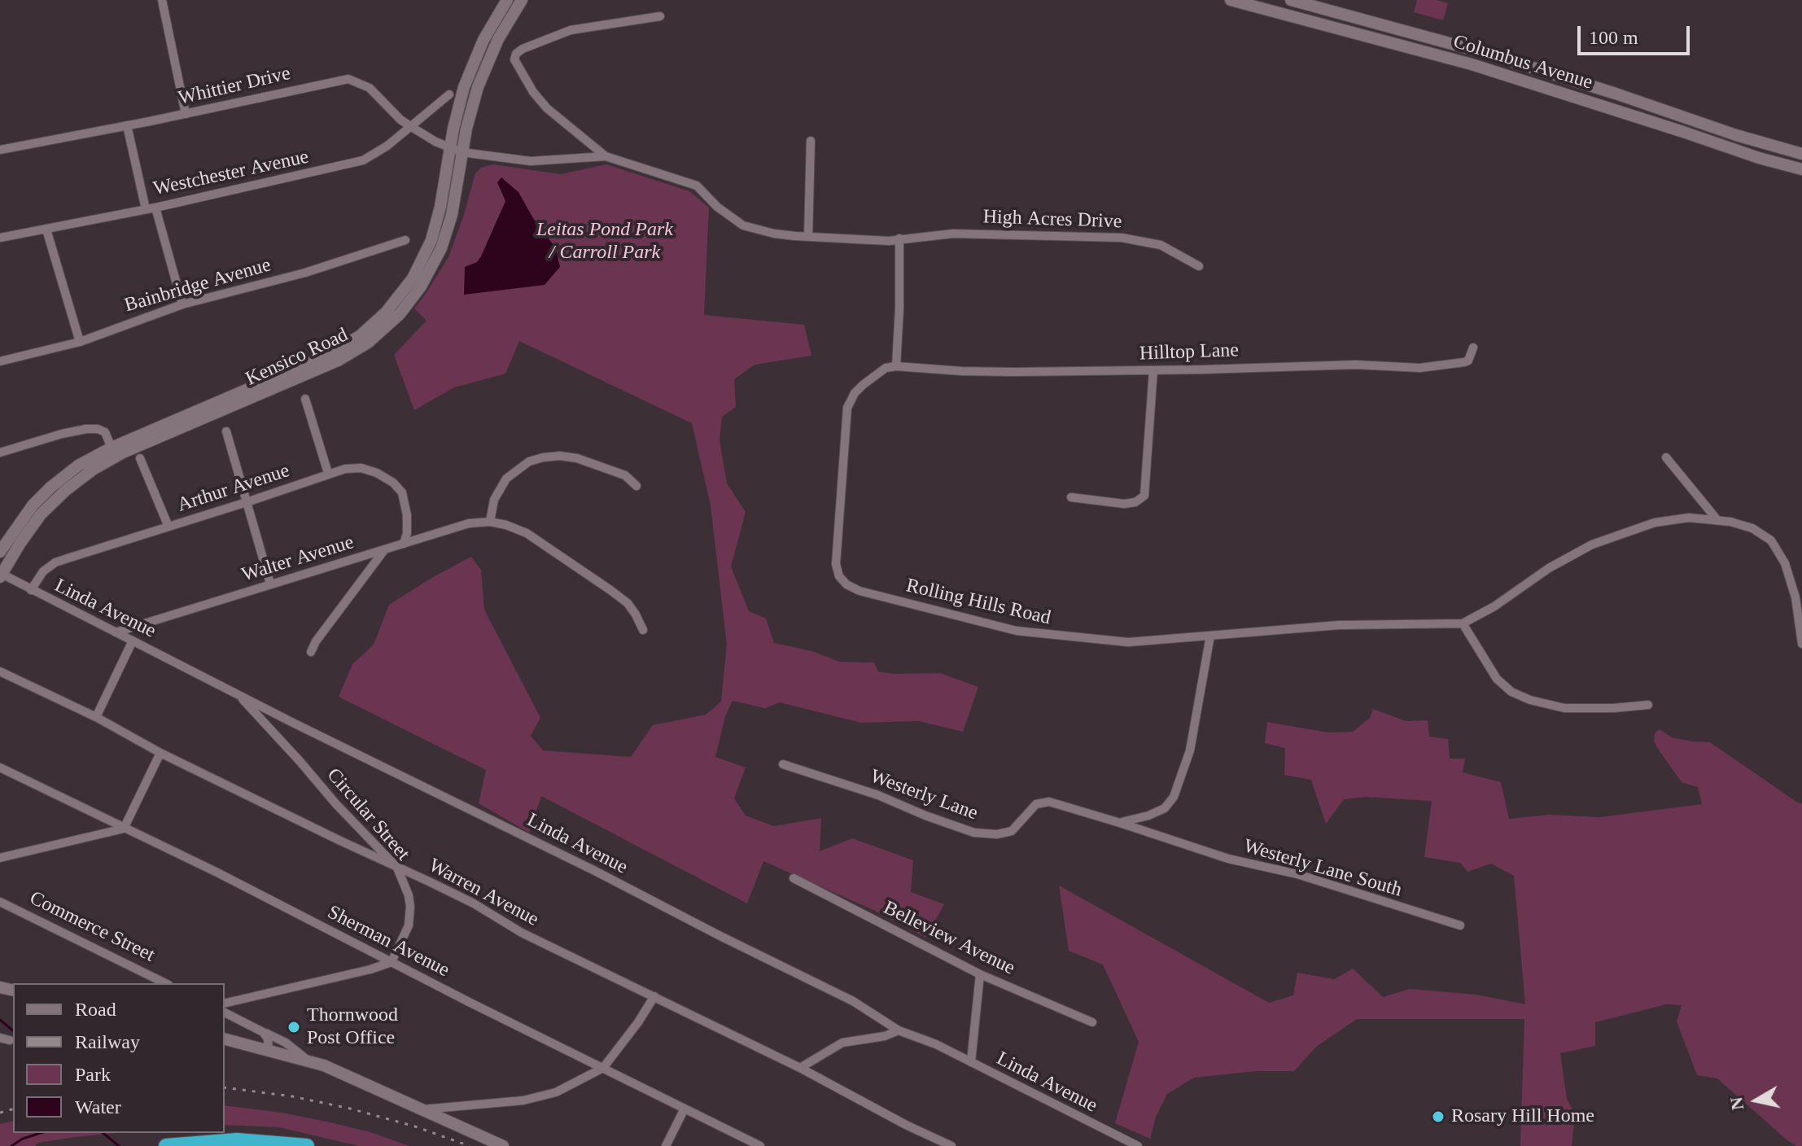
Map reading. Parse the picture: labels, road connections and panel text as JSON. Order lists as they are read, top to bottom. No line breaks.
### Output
{"streets":{"street":["Columbus Avenue","Whittier Drive","Westchester Avenue","High Acres Drive","Bainbridge Avenue","Hilltop Lane","Kensico Road","Arthur Avenue","Walter Avenue","Rolling Hills Road","Linda Avenue","Westerly Lane","Circular Street","Westerly Lane South","Warren Avenue","Commerce Street","Belleview Avenue","Sherman Avenue"]},"crossings":[["Whittier Drive","Westchester Avenue"],["Whittier Drive","Kensico Road"],["Hilltop Lane","Rolling Hills Road"],["Kensico Road","Linda Avenue"],["Arthur Avenue","Walter Avenue"],["Arthur Avenue","Linda Avenue"],["Walter Avenue","Linda Avenue"],["Linda Avenue","Circular Street"],["Westerly Lane","Westerly Lane South"],["Circular Street","Warren Avenue"],["Circular Street","Sherman Avenue"]],"parks":["Leitas Pond Park / Carroll Park"],"places":["Thornwood Post Office","Rosary Hill Home"],"legend":["Road","Railway","Park","Water"],"scale_bar":"100 m","north":"left"}
